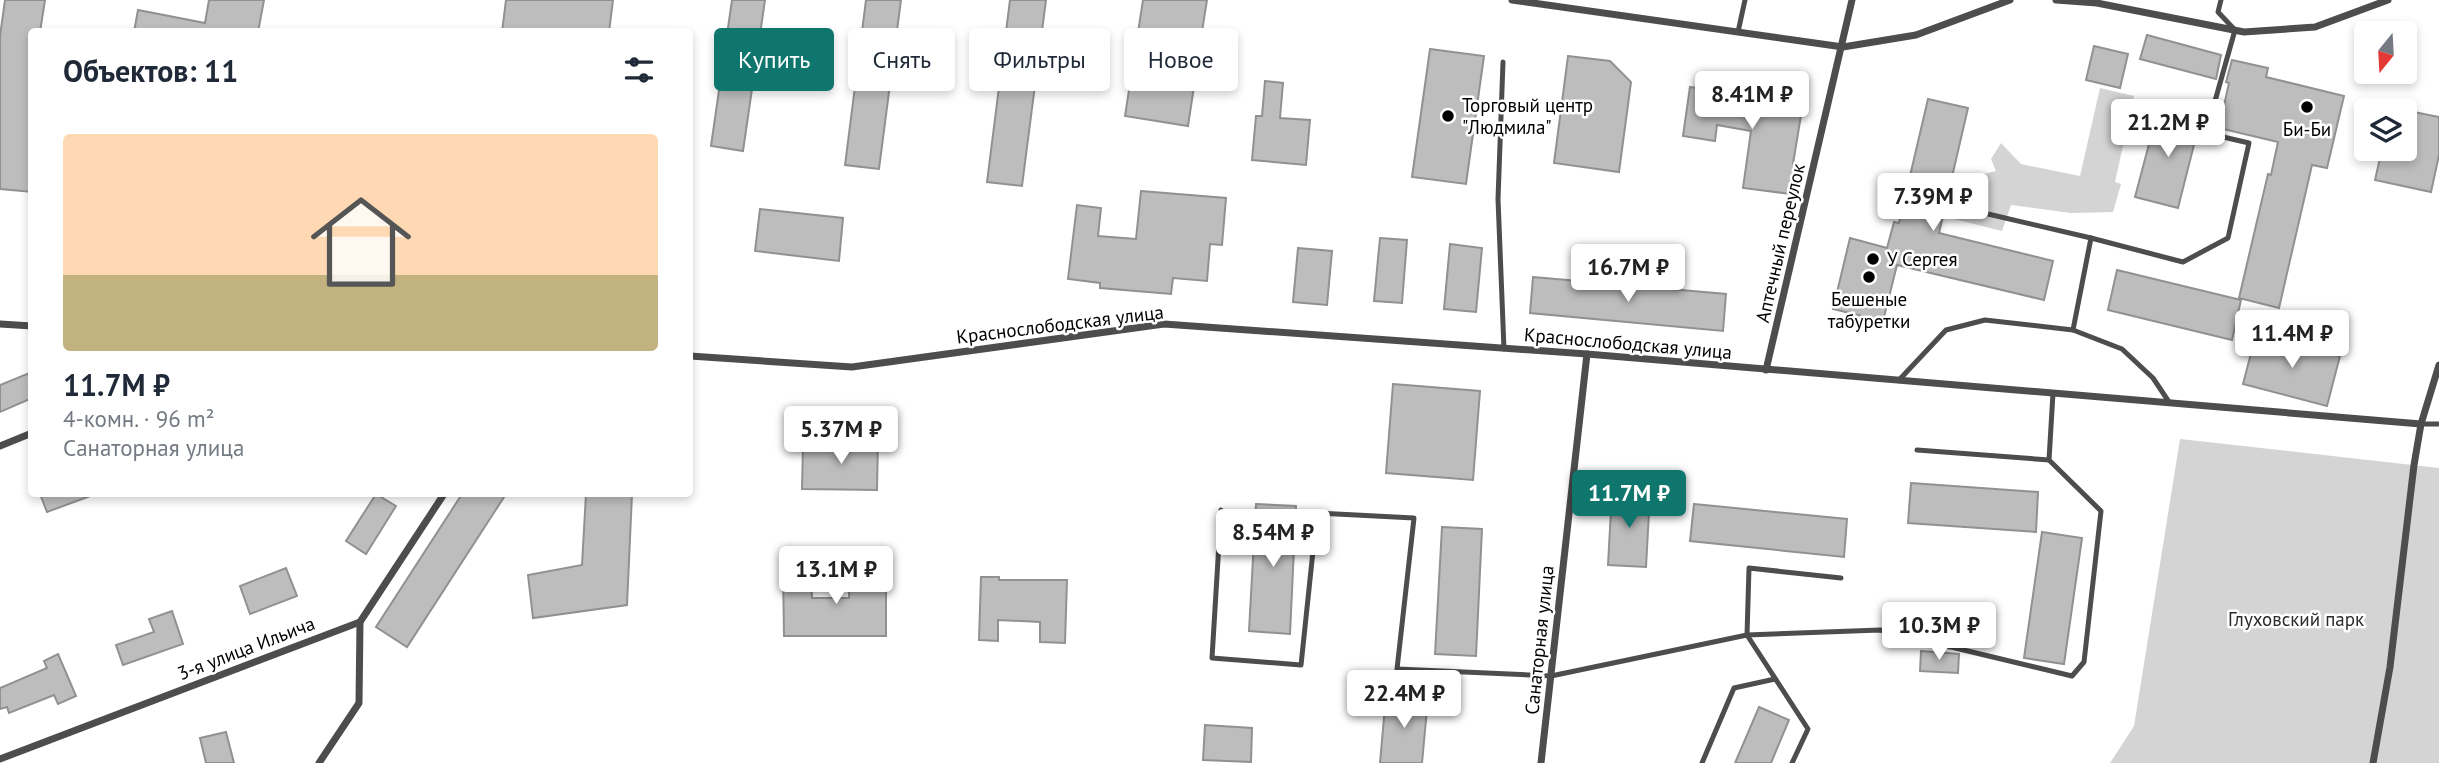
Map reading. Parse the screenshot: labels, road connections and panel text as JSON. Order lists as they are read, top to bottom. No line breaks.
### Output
{"streets":{"street":["Аптечный переулок","Краснослободская улица","Санаторная улица","3-я улица Ильича"]},"crossings":[["Аптечный переулок","Краснослободская улица"],["Краснослободская улица","Санаторная улица"]],"parks":["Глуховский парк"],"places":["Би-Би","Торговый центр \"Людмила\"","У Сергея","Бешеные табуретки"],"north":"bottom","page":{"chip":["Купить","Снять","Фильтры","Новое"],"heading":"Объектов: 11","price":["8.41M ₽","21.2M ₽","7.39M ₽","16.7M ₽","11.4M ₽","5.37M ₽","11.7M ₽","8.54M ₽","13.1M ₽","10.3M ₽","22.4M ₽"],"list":[{"name":"11.7M ₽","note":"4-комн. · 96 m² · Санаторная улица"}]}}
